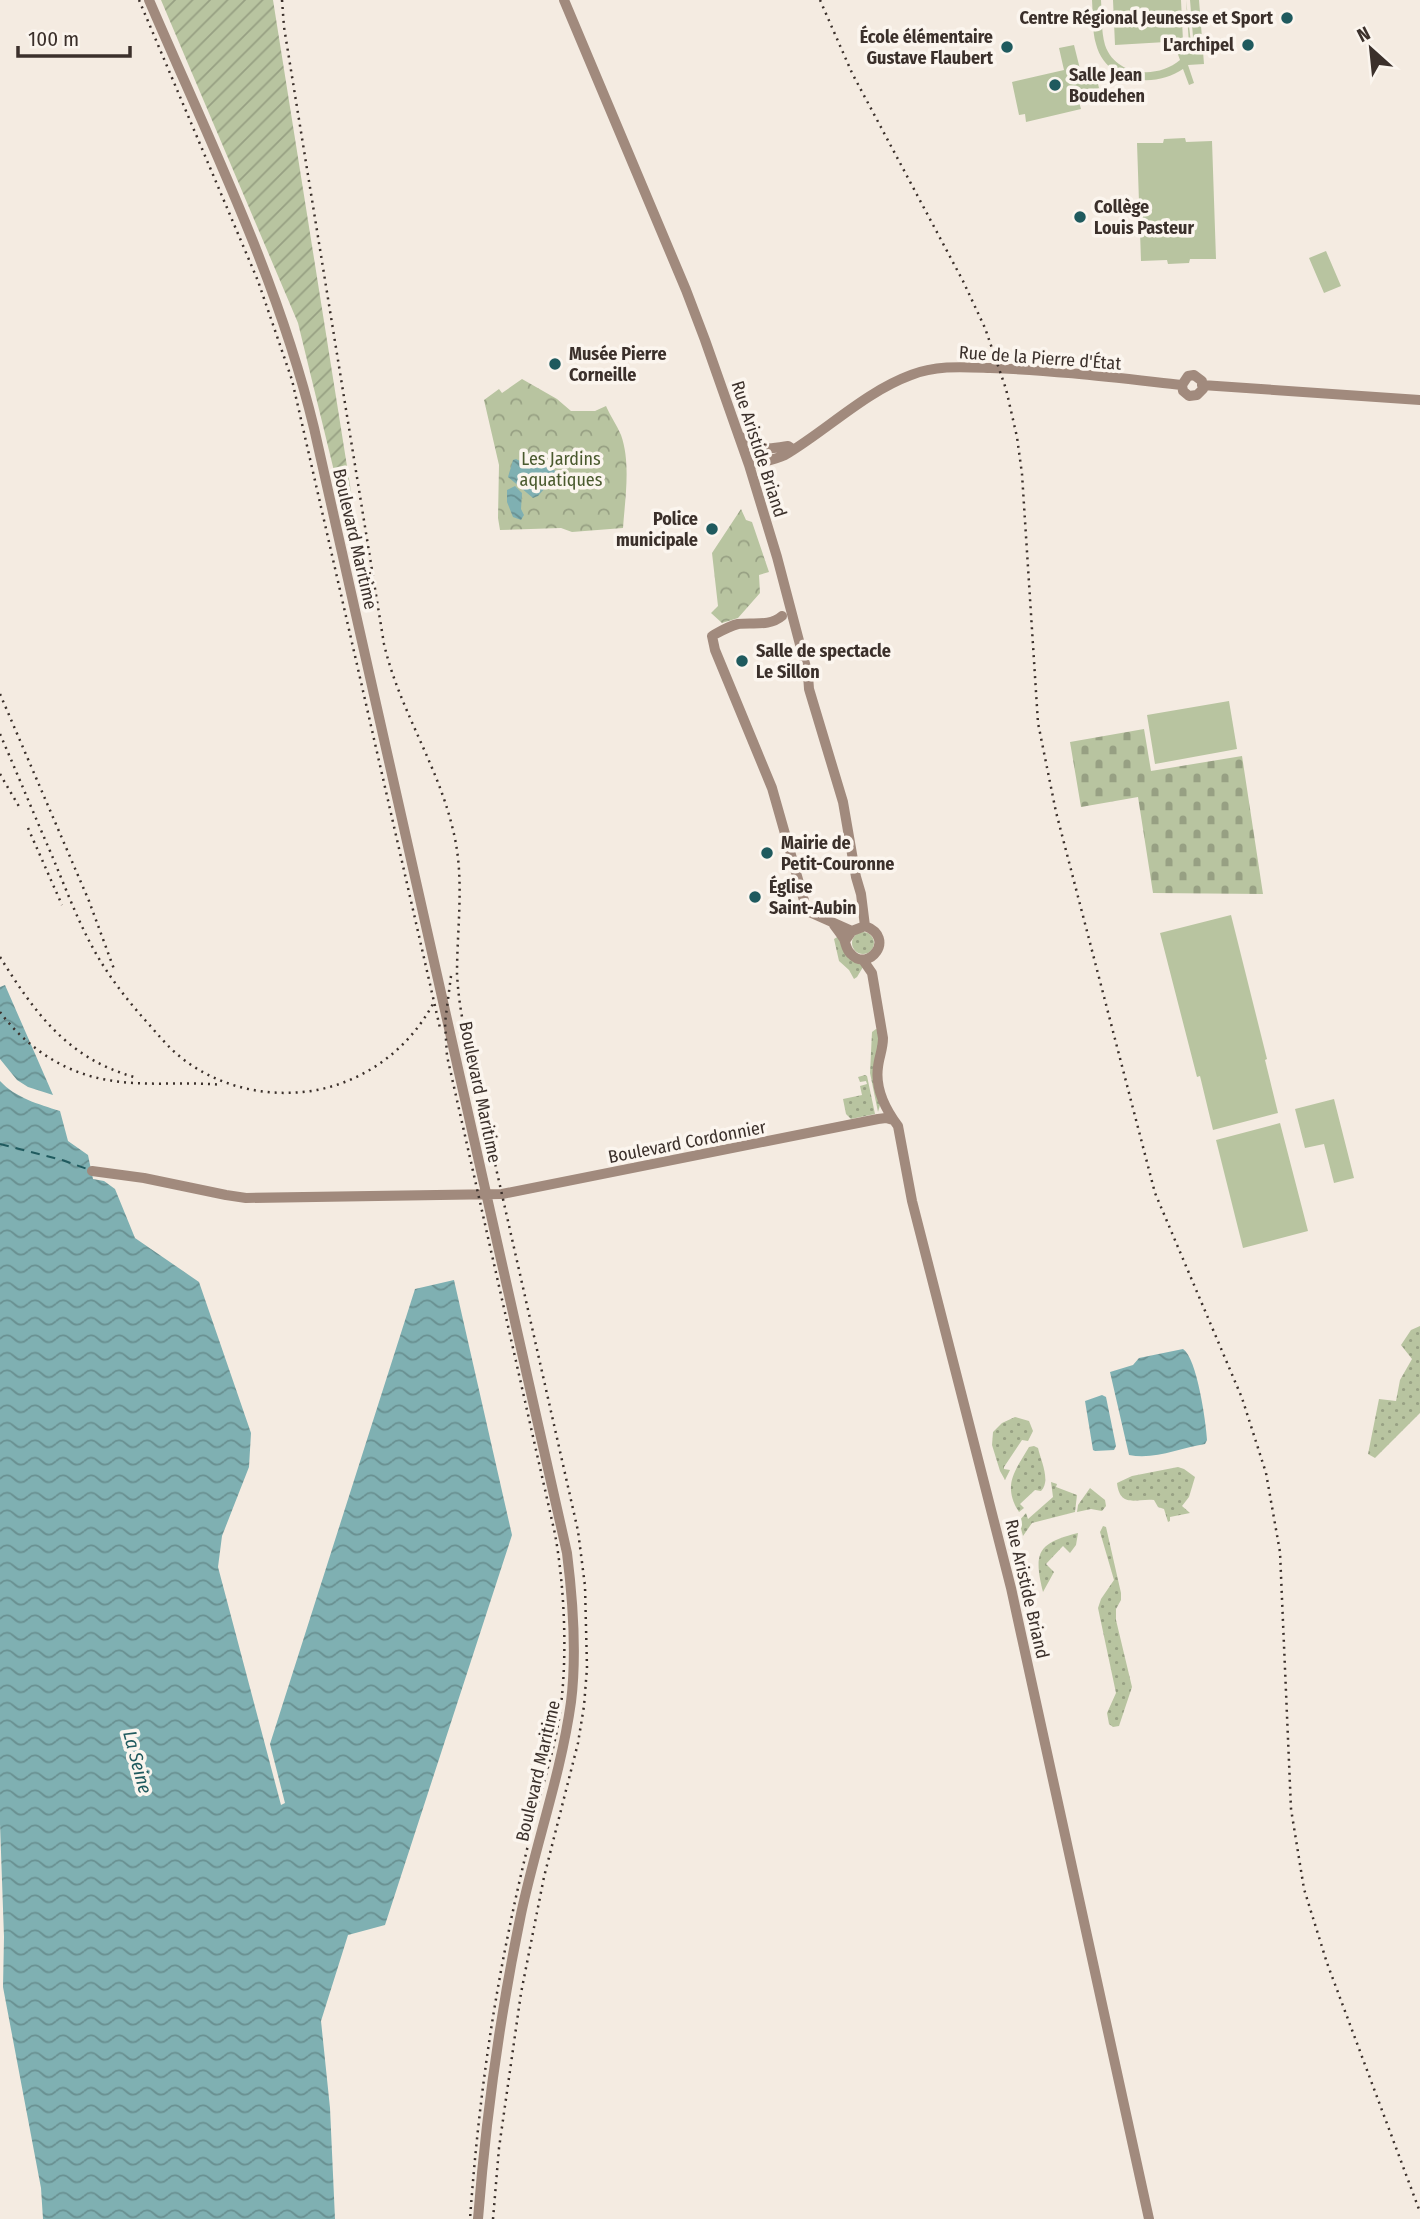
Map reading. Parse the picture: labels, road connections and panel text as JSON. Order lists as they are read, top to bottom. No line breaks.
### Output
{"streets":{"street":["Rue de la Pierre d'État","Rue Aristide Briand","Boulevard Maritime","Boulevard Cordonnier"]},"crossings":[["Rue de la Pierre d'État","Rue Aristide Briand"],["Rue Aristide Briand","Boulevard Cordonnier"],["Boulevard Maritime","Boulevard Cordonnier"]],"water":["La Seine"],"parks":["Les Jardins aquatiques"],"places":["Centre Régional Jeunesse et Sport","L'archipel","École élémentaire Gustave Flaubert","Salle Jean Boudehen","Collège Louis Pasteur","Musée Pierre Corneille","Police municipale","Salle de spectacle Le Sillon","Mairie de Petit-Couronne","Église Saint-Aubin"],"scale_bar":"100 m","north":"top left"}
